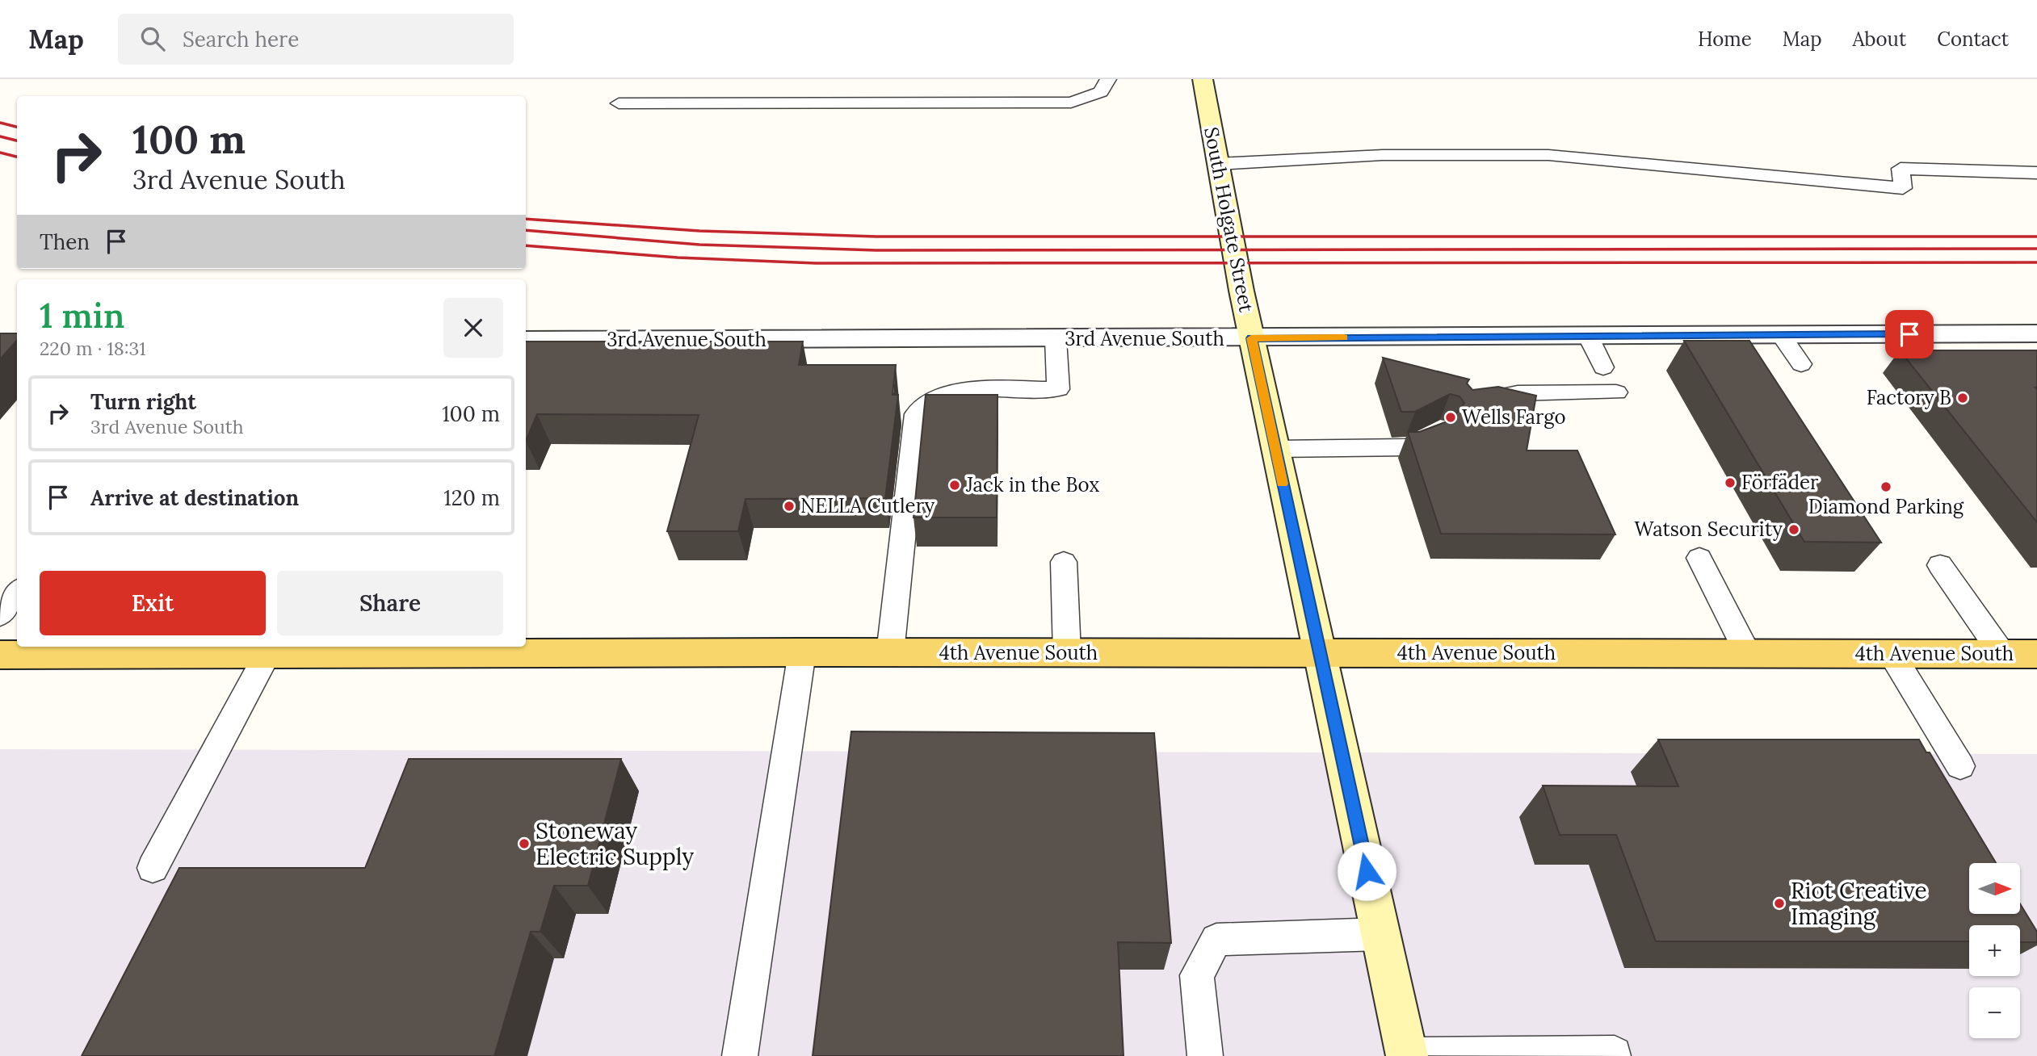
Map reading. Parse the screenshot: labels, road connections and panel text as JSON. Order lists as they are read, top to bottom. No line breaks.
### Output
{"streets":{"main road":["South Holgate Street","4th Avenue South"],"street":["3rd Avenue South"]},"crossings":[["South Holgate Street","3rd Avenue South"],["South Holgate Street","4th Avenue South"]],"places":["Factory B","Wells Fargo","Förfäder","Jack in the Box","Diamond Parking","NELLA Cutlery","Watson Security","Stoneway Electric Supply","Riot Creative Imaging"],"north":"right","page":{"header":"Map","search":"Search here","nav":["Home","Map","About","Contact"],"turn":["100 m","3rd Avenue South"],"then":"Then","heading":["1 min","220 m · 18:31"],"list":[{"name":"Turn right","note":"3rd Avenue South","value":"100 m"},{"name":"Arrive at destination","value":"120 m"}],"buttons":["Exit","Share"],"map_buttons":["+","−"]}}
